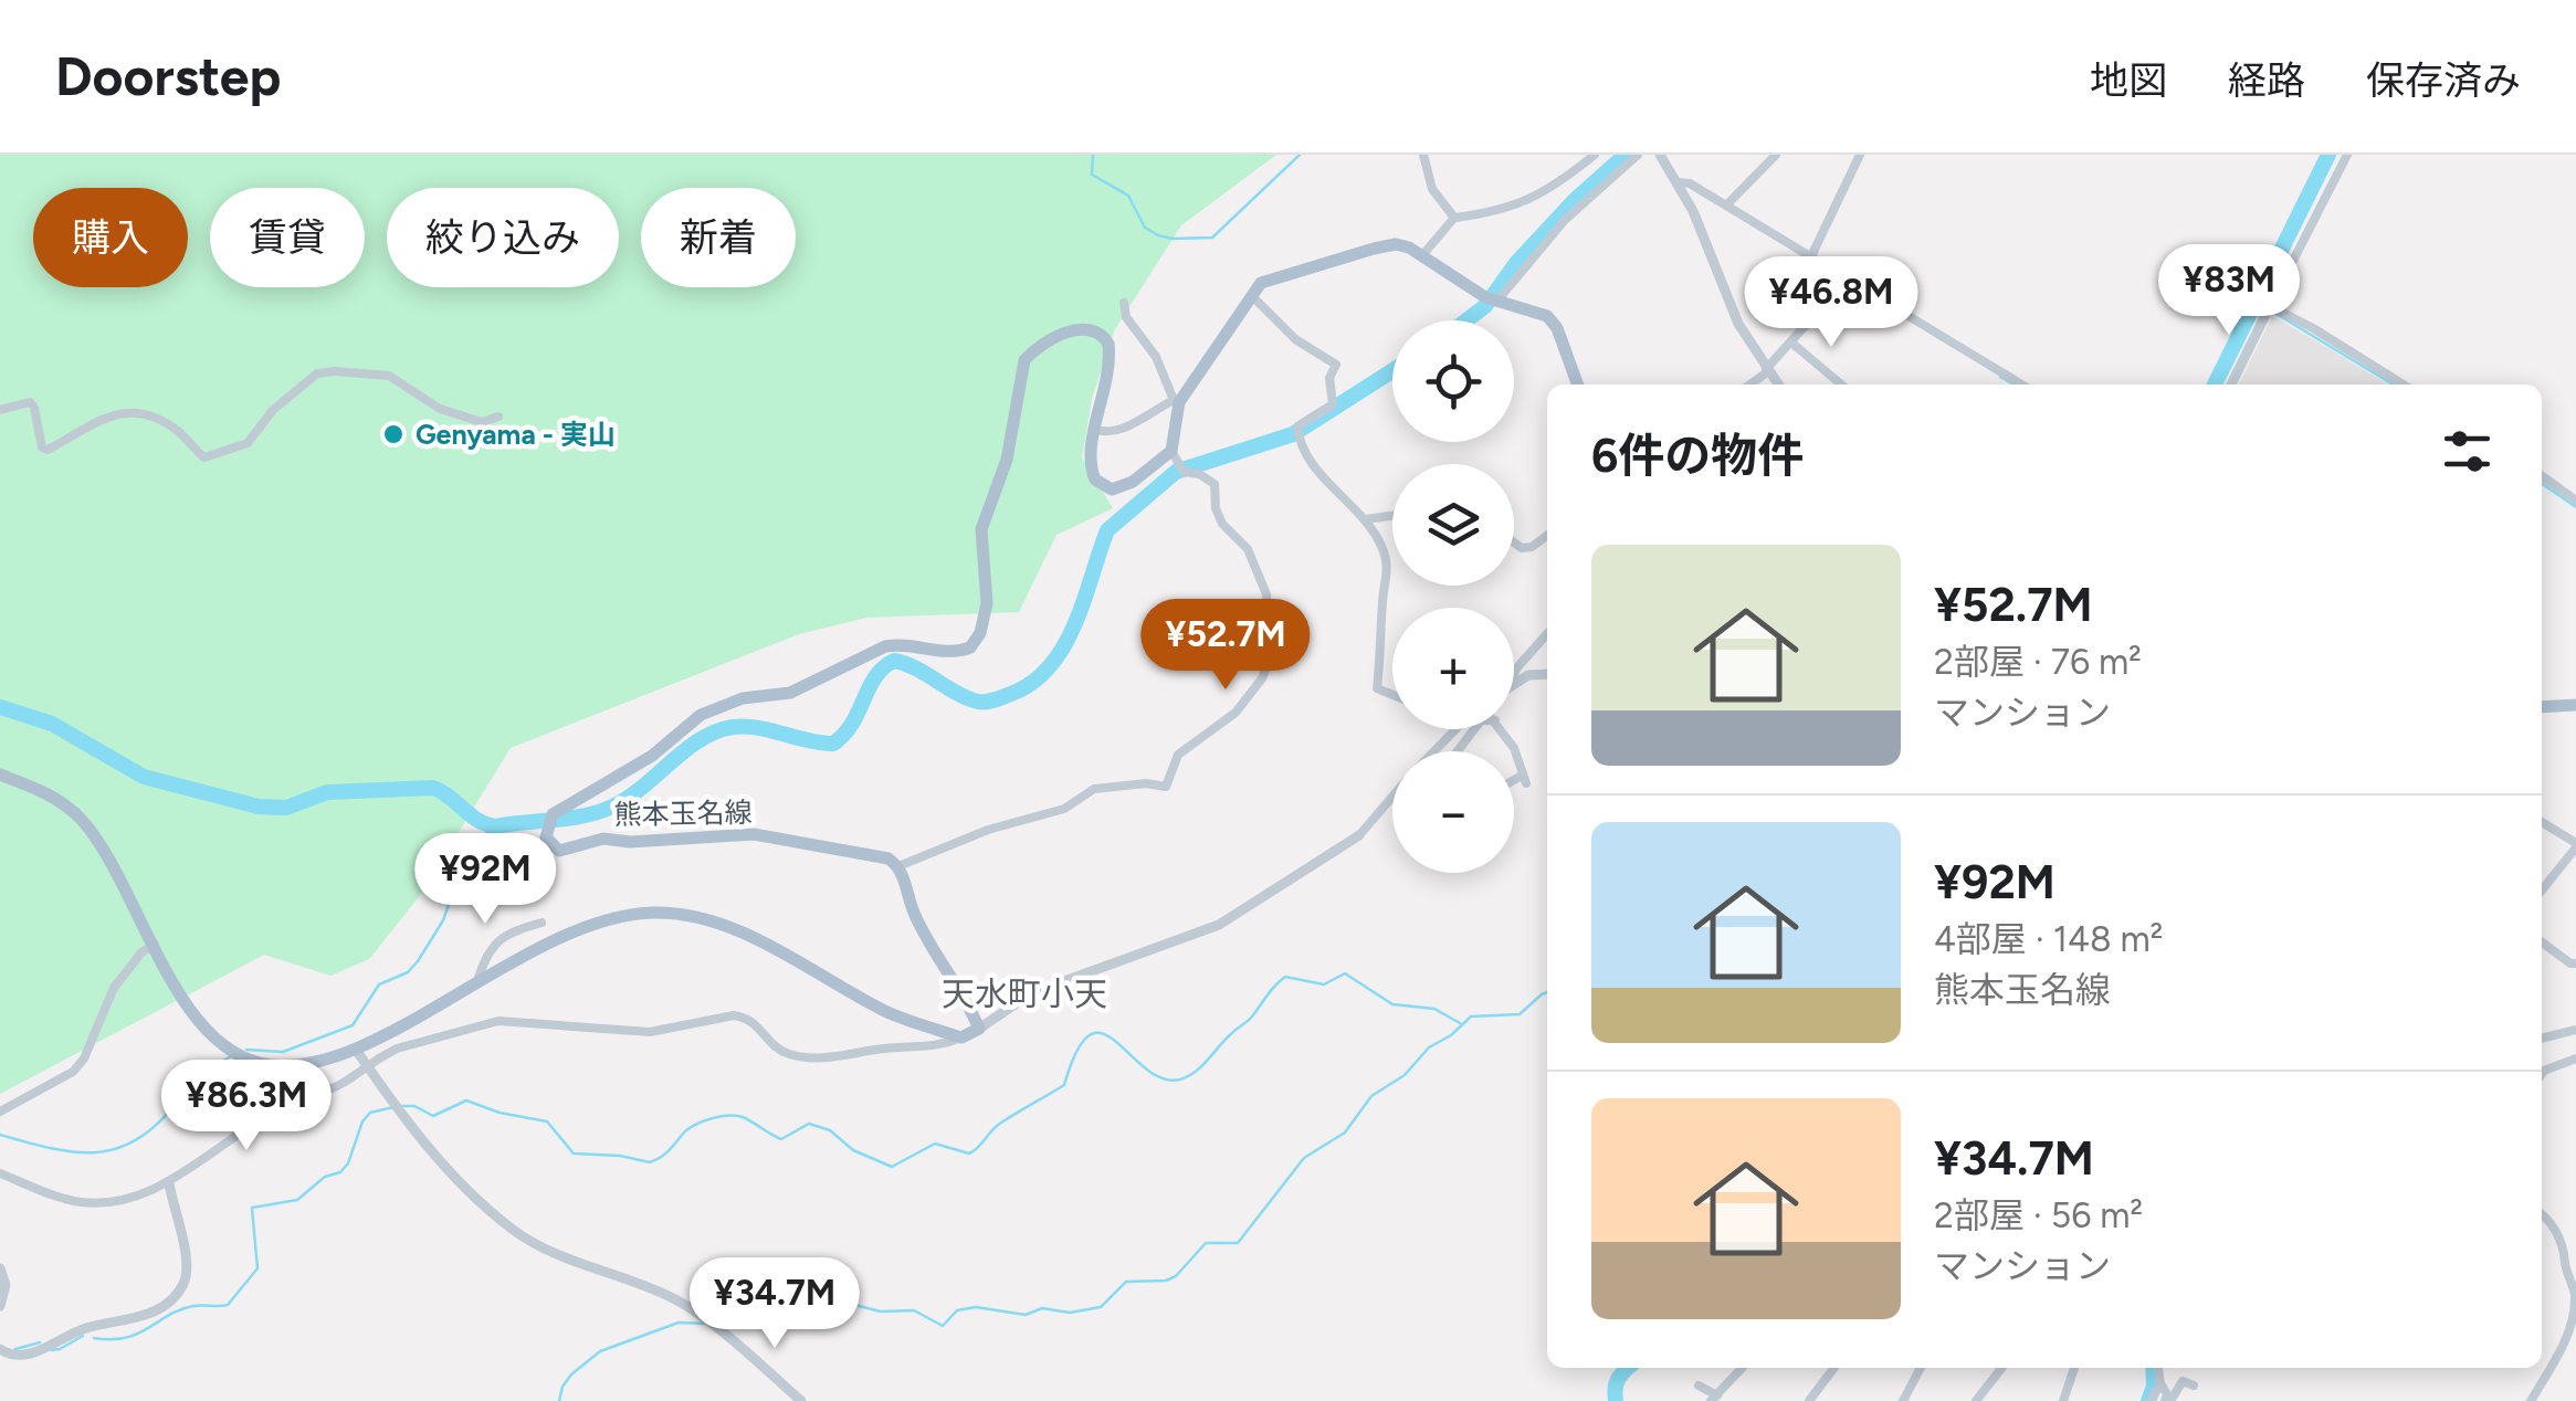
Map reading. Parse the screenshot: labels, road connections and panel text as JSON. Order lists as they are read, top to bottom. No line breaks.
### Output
{"streets":{"main road":["熊本玉名線"]},"districts":["天水町小天"],"places":["Genyama - 実山"],"page":{"header":"Doorstep","nav":["地図","経路","保存済み"],"chip":["購入","賃貸","絞り込み","新着"],"price":["¥83M","¥46.8M","¥52.7M","¥92M","¥86.3M","¥34.7M"],"map_buttons":["+","−"],"heading":"6件の物件","list":[{"name":"¥52.7M","note":"2部屋 · 76 m² · マンション"},{"name":"¥92M","note":"4部屋 · 148 m² · 熊本玉名線"},{"name":"¥34.7M","note":"2部屋 · 56 m² · マンション"}]}}
